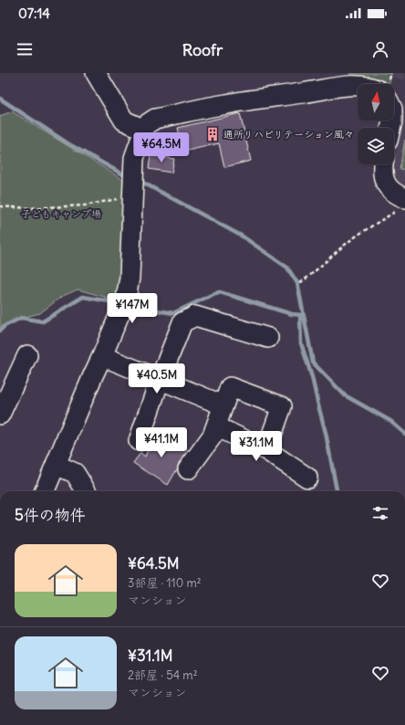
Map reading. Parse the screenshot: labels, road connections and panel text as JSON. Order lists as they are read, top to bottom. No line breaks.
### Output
{"parks":["子どもキャンプ場"],"places":{"building":["通所リハビリテーション風々"]},"north":"top","page":{"status":"07:14","header":"Roofr","price":["¥64.5M","¥147M","¥40.5M","¥41.1M","¥31.1M"],"heading":"5件の物件","list":[{"name":"¥64.5M","note":"3部屋 · 110 m² · マンション"},{"name":"¥31.1M","note":"2部屋 · 54 m² · マンション"}]}}
